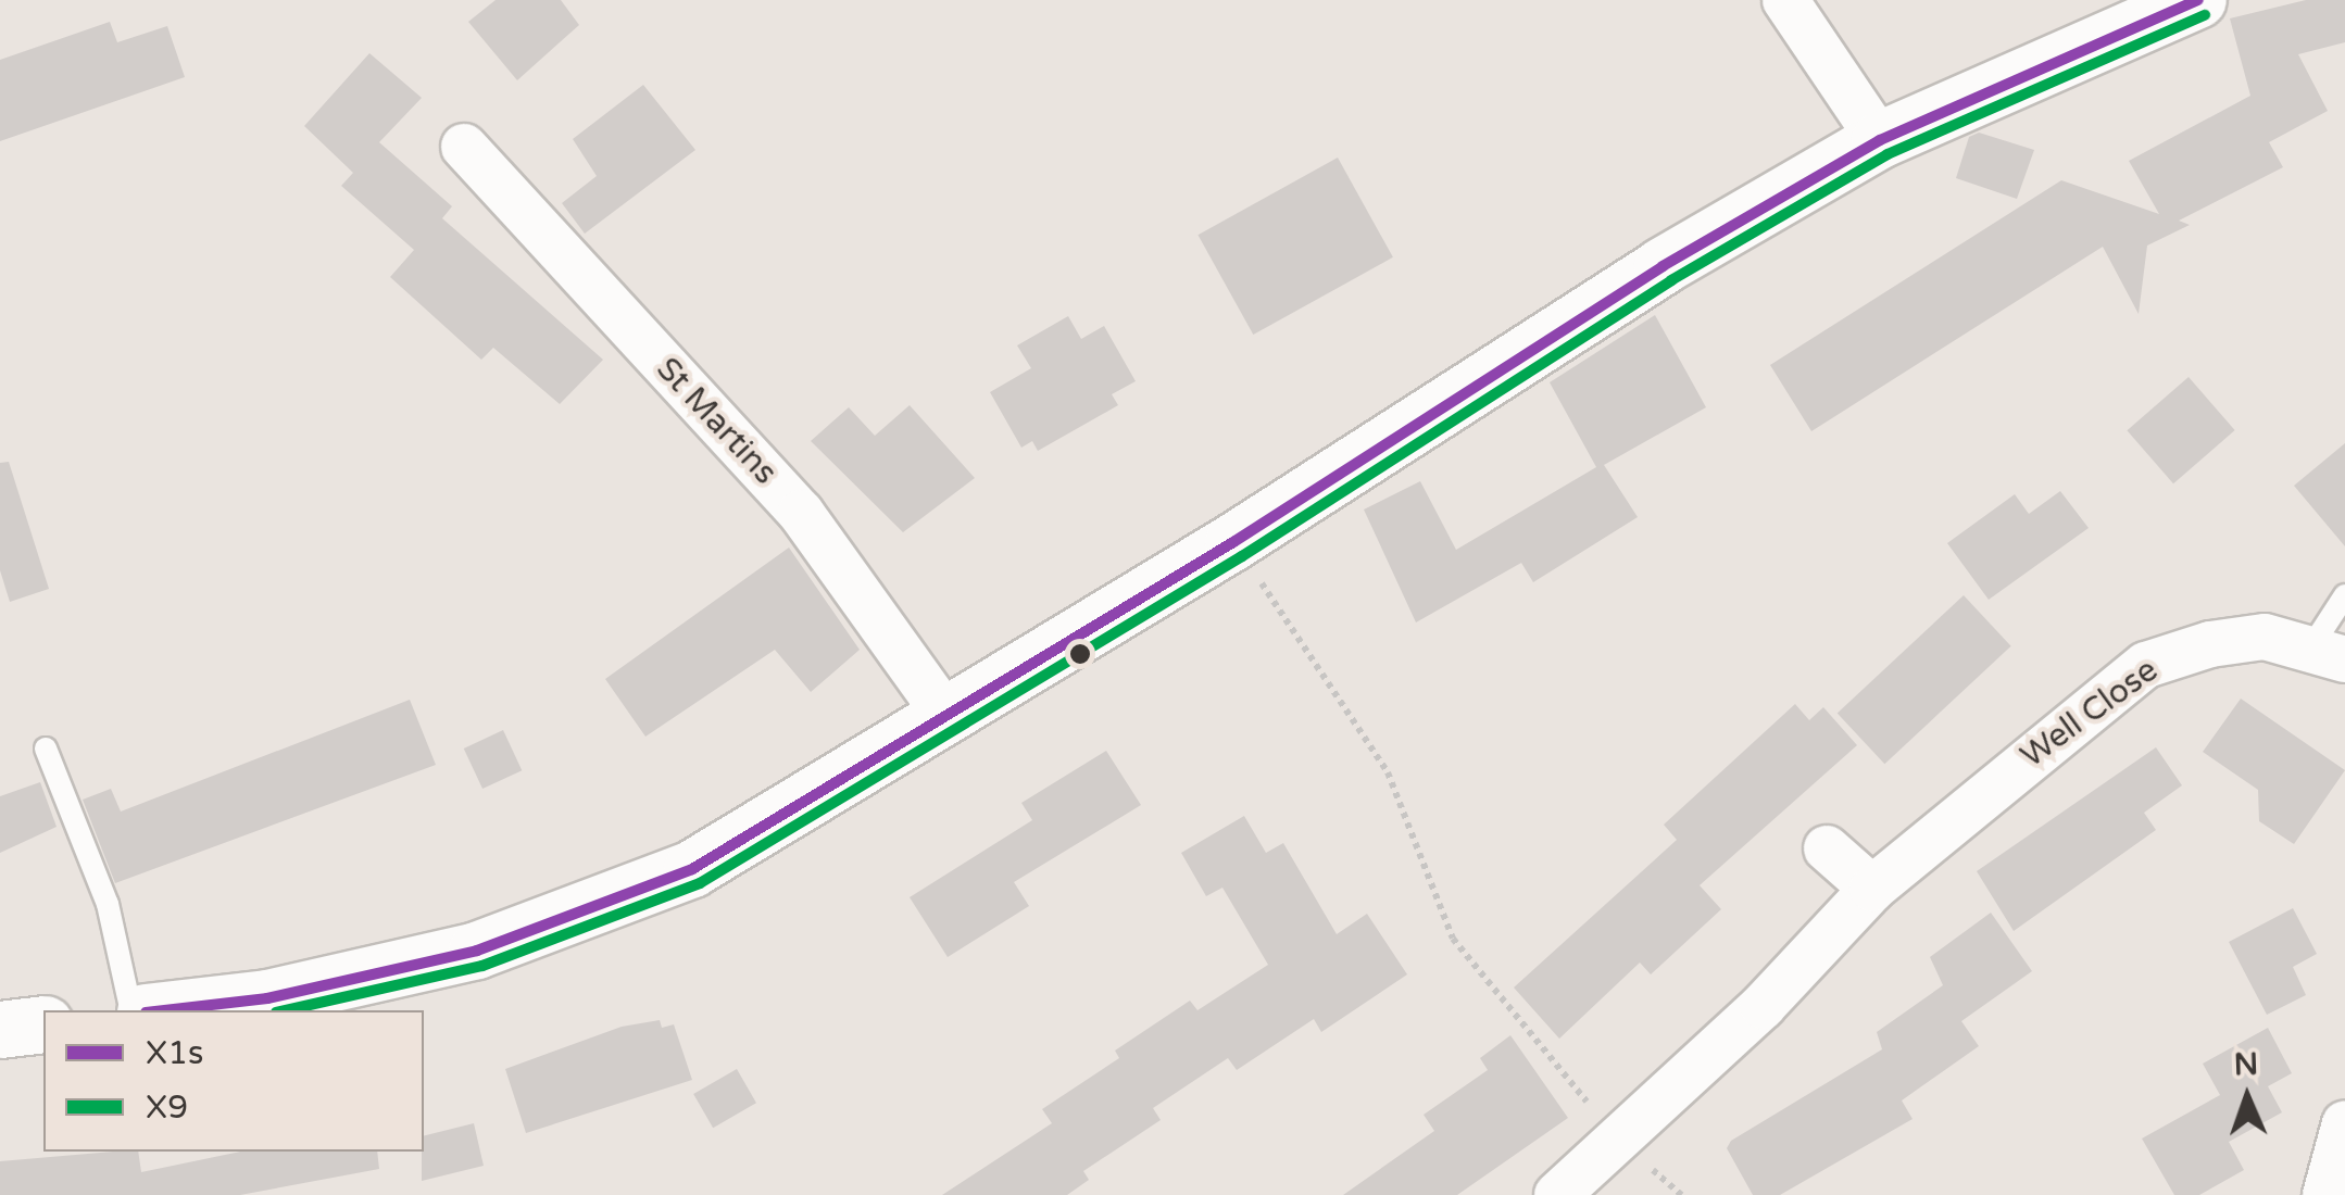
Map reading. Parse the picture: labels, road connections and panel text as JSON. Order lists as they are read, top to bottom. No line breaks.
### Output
{"streets":{"street":["St Martins","Well Close"]},"lines":["transit line X1s","transit line X9"],"legend":["X1s","X9"],"north":"top"}
